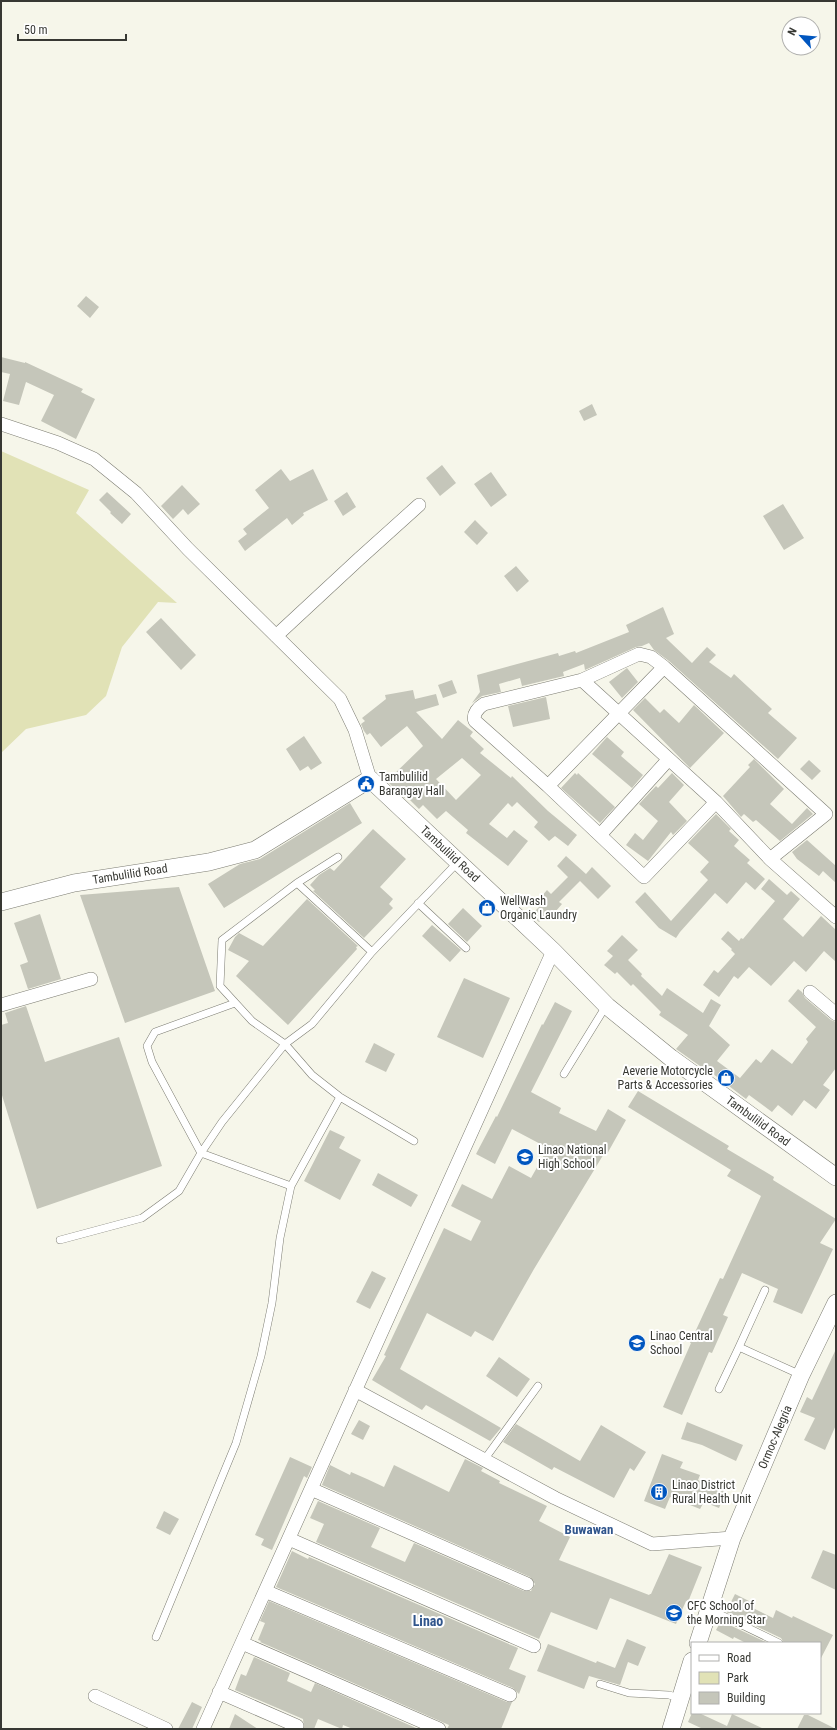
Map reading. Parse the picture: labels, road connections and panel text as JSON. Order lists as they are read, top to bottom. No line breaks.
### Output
{"streets":{"street":["Tambulilid Road","Ormoc-Alegria"]},"districts":["Buwawan","Linao"],"places":{"public building":["Tambulilid Barangay Hall"],"shop":["WellWash Organic Laundry","Aeverie Motorcycle Parts & Accessories"],"school or university":["Linao National High School","Linao Central School","CFC School of the Morning Star"],"building":["Linao District Rural Health Unit"]},"legend":["Road","Park","Building"],"scale_bar":"50 m","north":"top left"}
